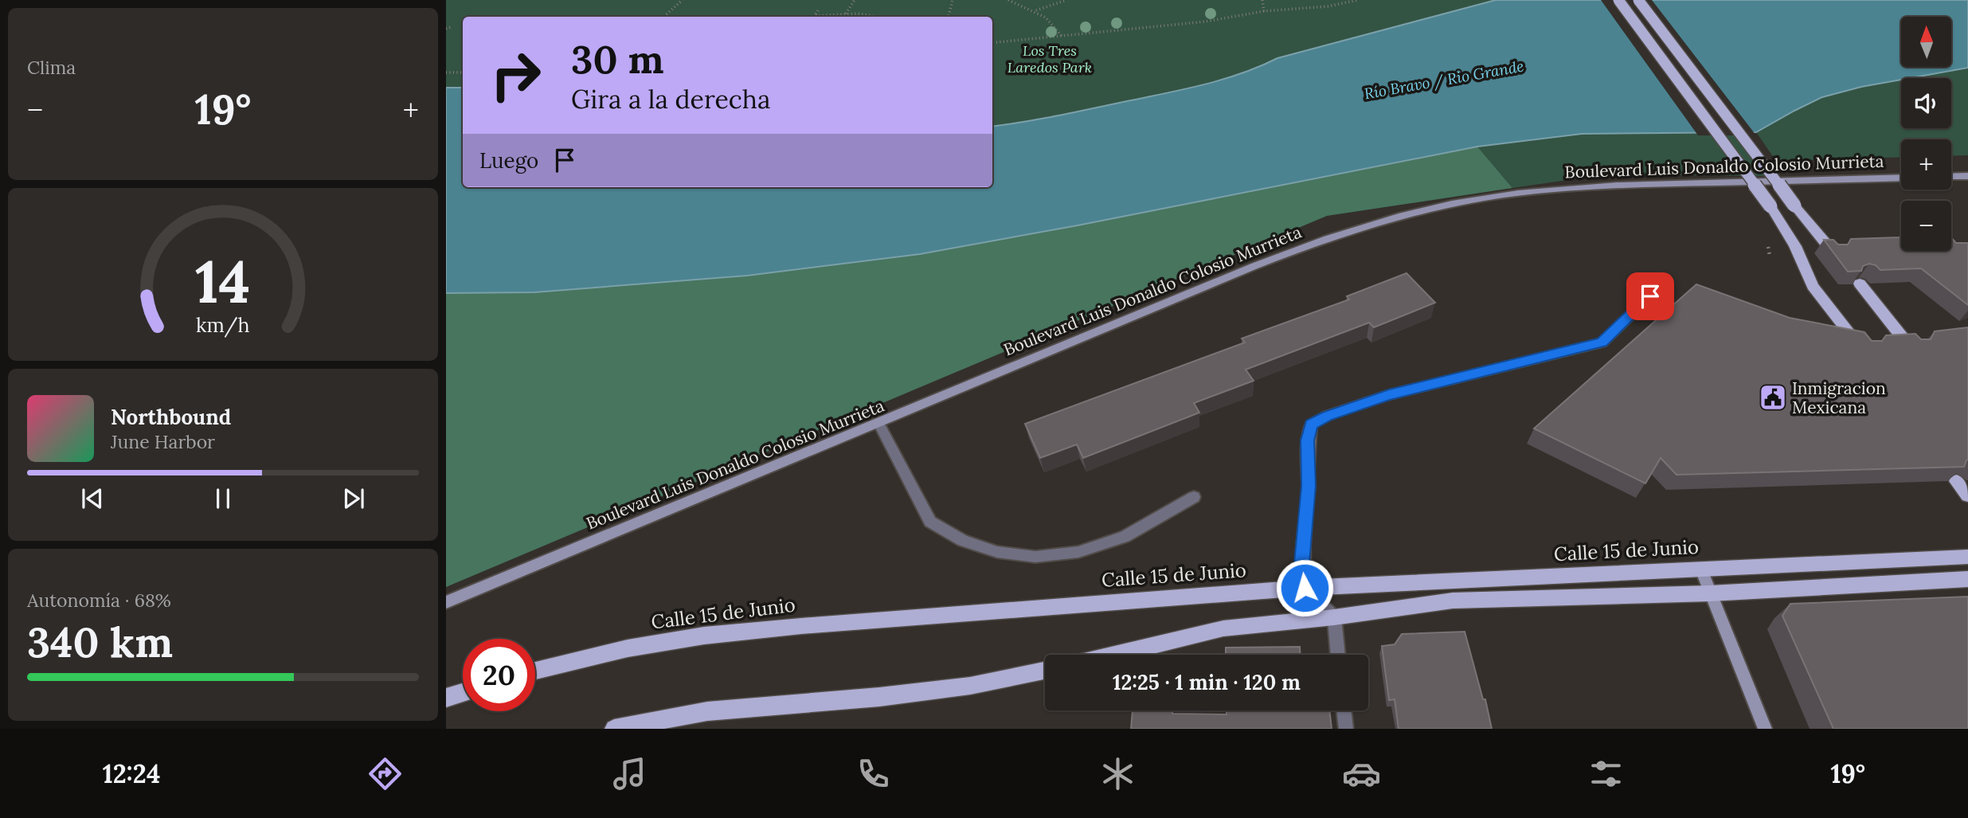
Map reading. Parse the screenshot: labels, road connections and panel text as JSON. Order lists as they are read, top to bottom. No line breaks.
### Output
{"streets":{"main road":["Boulevard Luis Donaldo Colosio Murrieta","Calle 15 de Junio"]},"water":["Río Bravo / Rio Grande"],"parks":["Los Tres Laredos Park"],"places":{"public building":["Inmigracion Mexicana"]},"north":"top","page":{"tile":["Clima",["Autonomía · 68%","340 km"]],"map_buttons":["+","−"],"turn":["30 m","Gira a la derecha"],"heat":["−","19°","+"],"then":"Luego","song":["Northbound","June Harbor"],"limit":"20","trip":"12:25 · 1 min · 120 m","tabs":["12:24","19°"],"gauge":["14","km/h"]}}
